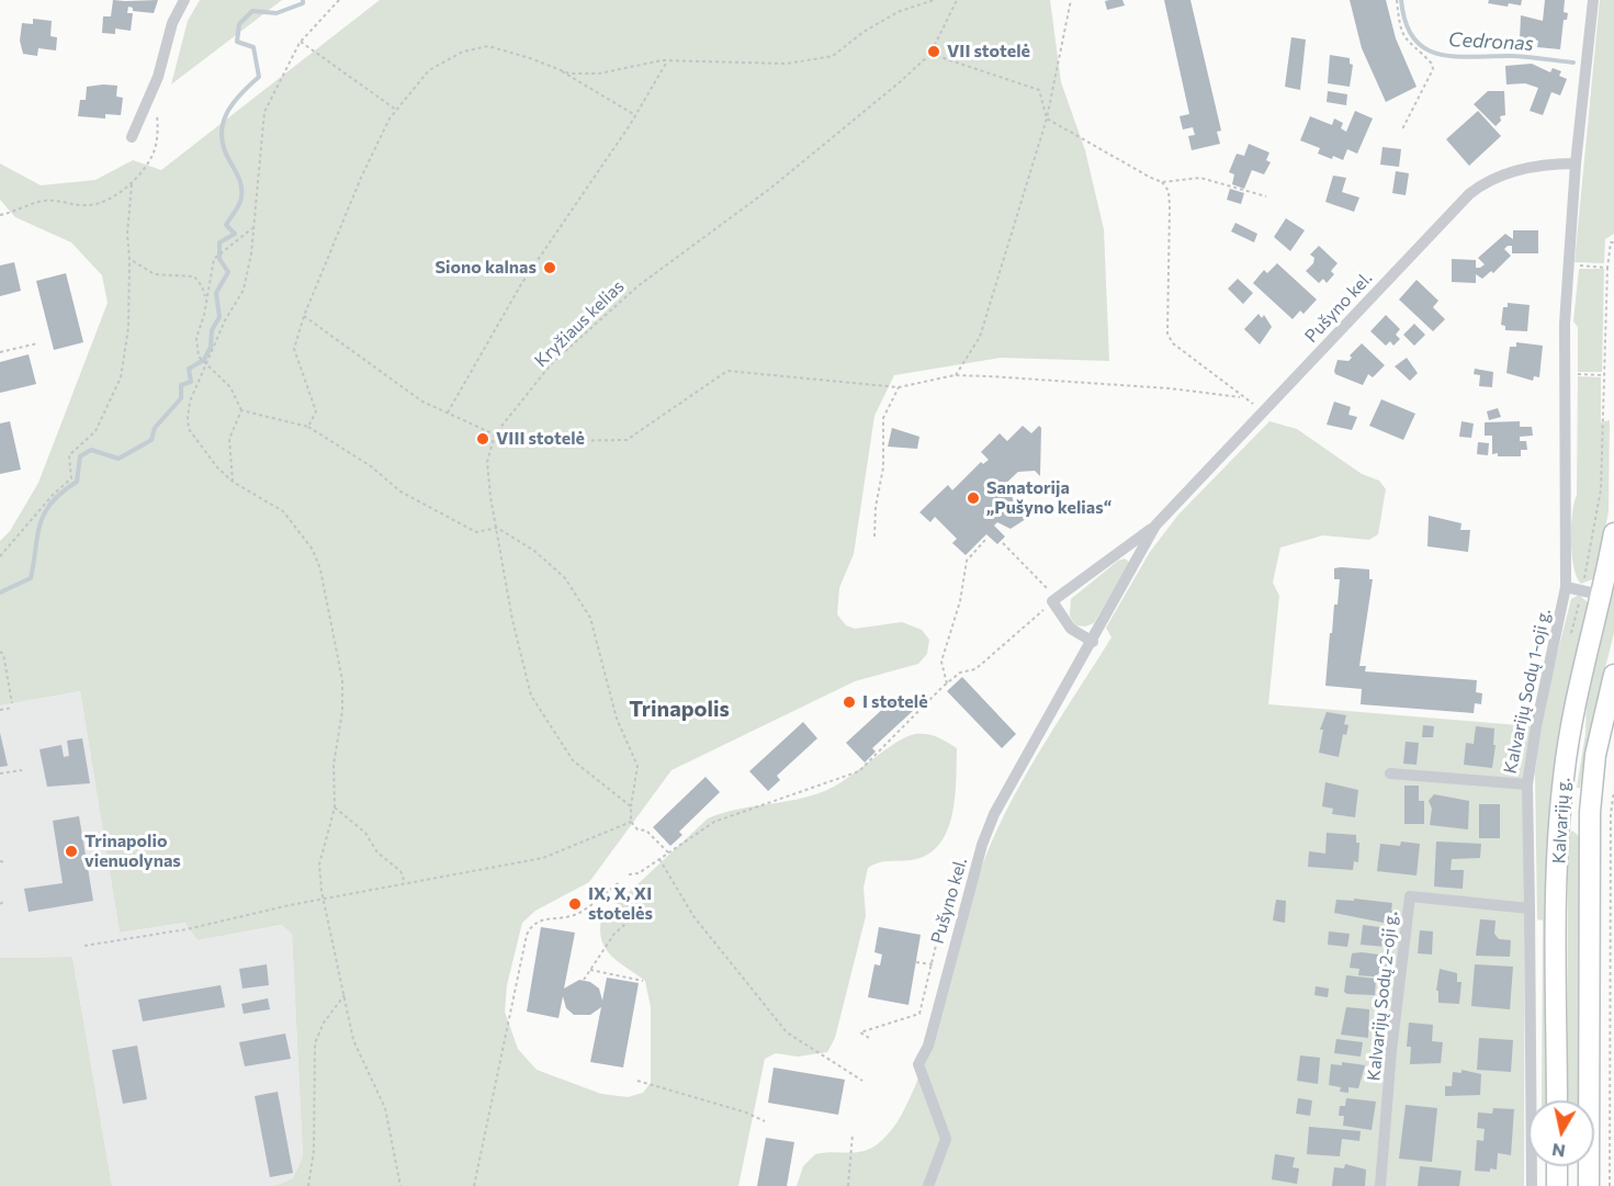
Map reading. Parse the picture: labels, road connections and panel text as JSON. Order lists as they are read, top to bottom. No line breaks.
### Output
{"streets":{"main road":["Kalvarijų g."],"street":["Pušyno kel.","Kalvarijų Sodų 1-oji g.","Kalvarijų Sodų 2-oji g."],"path":["Kryžiaus kelias"]},"crossings":[["Kalvarijų Sodų 1-oji g.","Kalvarijų g."]],"districts":["Trinapolis"],"water":["Cedronas"],"places":["VII stotelė","Siono kalnas","VIII stotelė","Sanatorija „Pušyno kelias“","I stotelė","Trinapolio vienuolynas","IX, X, XI stotelės"],"north":"bottom"}
